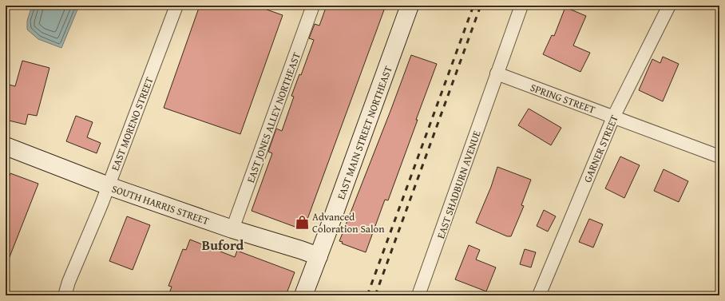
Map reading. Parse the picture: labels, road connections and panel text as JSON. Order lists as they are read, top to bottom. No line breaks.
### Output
{"streets":{"street":["SPRING STREET","EAST JONES ALLEY NORTHEAST","EAST MORENO STREET","EAST MAIN STREET NORTHEAST","GARNER STREET","EAST SHADBURN AVENUE","SOUTH HARRIS STREET"]},"crossings":[["SPRING STREET","GARNER STREET"],["SPRING STREET","EAST SHADBURN AVENUE"],["EAST JONES ALLEY NORTHEAST","SOUTH HARRIS STREET"],["EAST MORENO STREET","SOUTH HARRIS STREET"],["EAST MAIN STREET NORTHEAST","SOUTH HARRIS STREET"]],"districts":["Buford"],"places":{"shop":["Advanced Coloration Salon"]}}
